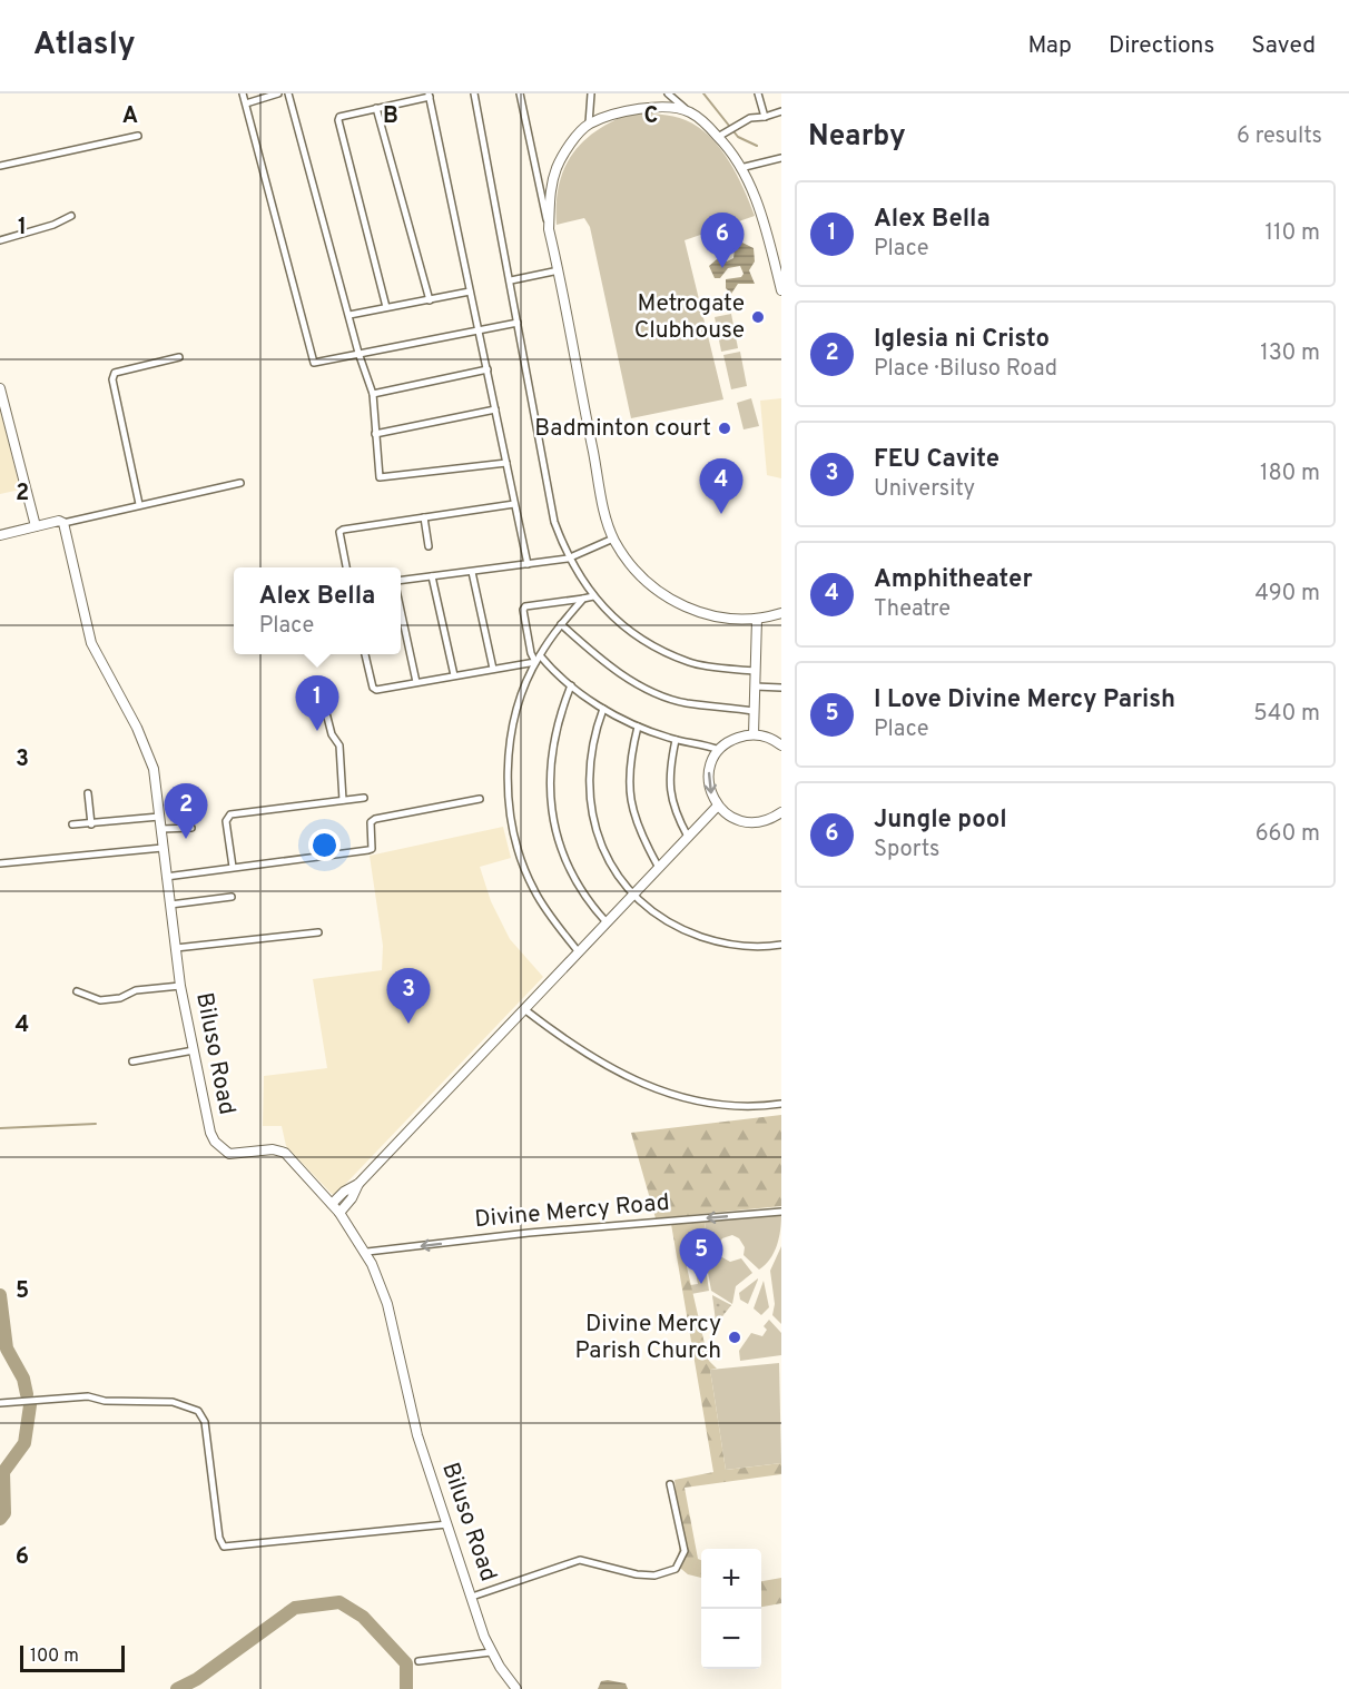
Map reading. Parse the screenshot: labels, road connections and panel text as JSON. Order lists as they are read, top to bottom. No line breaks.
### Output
{"streets":{"street":["Biluso Road","Divine Mercy Road"]},"crossings":[["Biluso Road","Divine Mercy Road"]],"one_way":["Divine Mercy Road"],"places":["Metrogate Clubhouse","Badminton court","Divine Mercy Parish Church"],"scale_bar":"100 m","page":{"header":"Atlasly","nav":["Map","Directions","Saved"],"heading":["Nearby","6 results"],"list":[{"mark":"1","name":"Alex Bella","note":"Place","value":"110 m"},{"mark":"2","name":"Iglesia ni Cristo","note":"Place · Biluso Road","value":"130 m"},{"mark":"3","name":"FEU Cavite","note":"University","value":"180 m"},{"mark":"4","name":"Amphitheater","note":"Theatre","value":"490 m"},{"mark":"5","name":"I Love Divine Mercy Parish","note":"Place","value":"540 m"},{"mark":"6","name":"Jungle pool","note":"Sports","value":"660 m"}],"pins":["6","4","1","2","3","5"],"popup":["Alex Bella","Place"],"map_buttons":["+","−"],"scale":"100 m"},"grid":{"columns":["A","B","C"],"rows":["1","2","3","4","5","6"]}}
